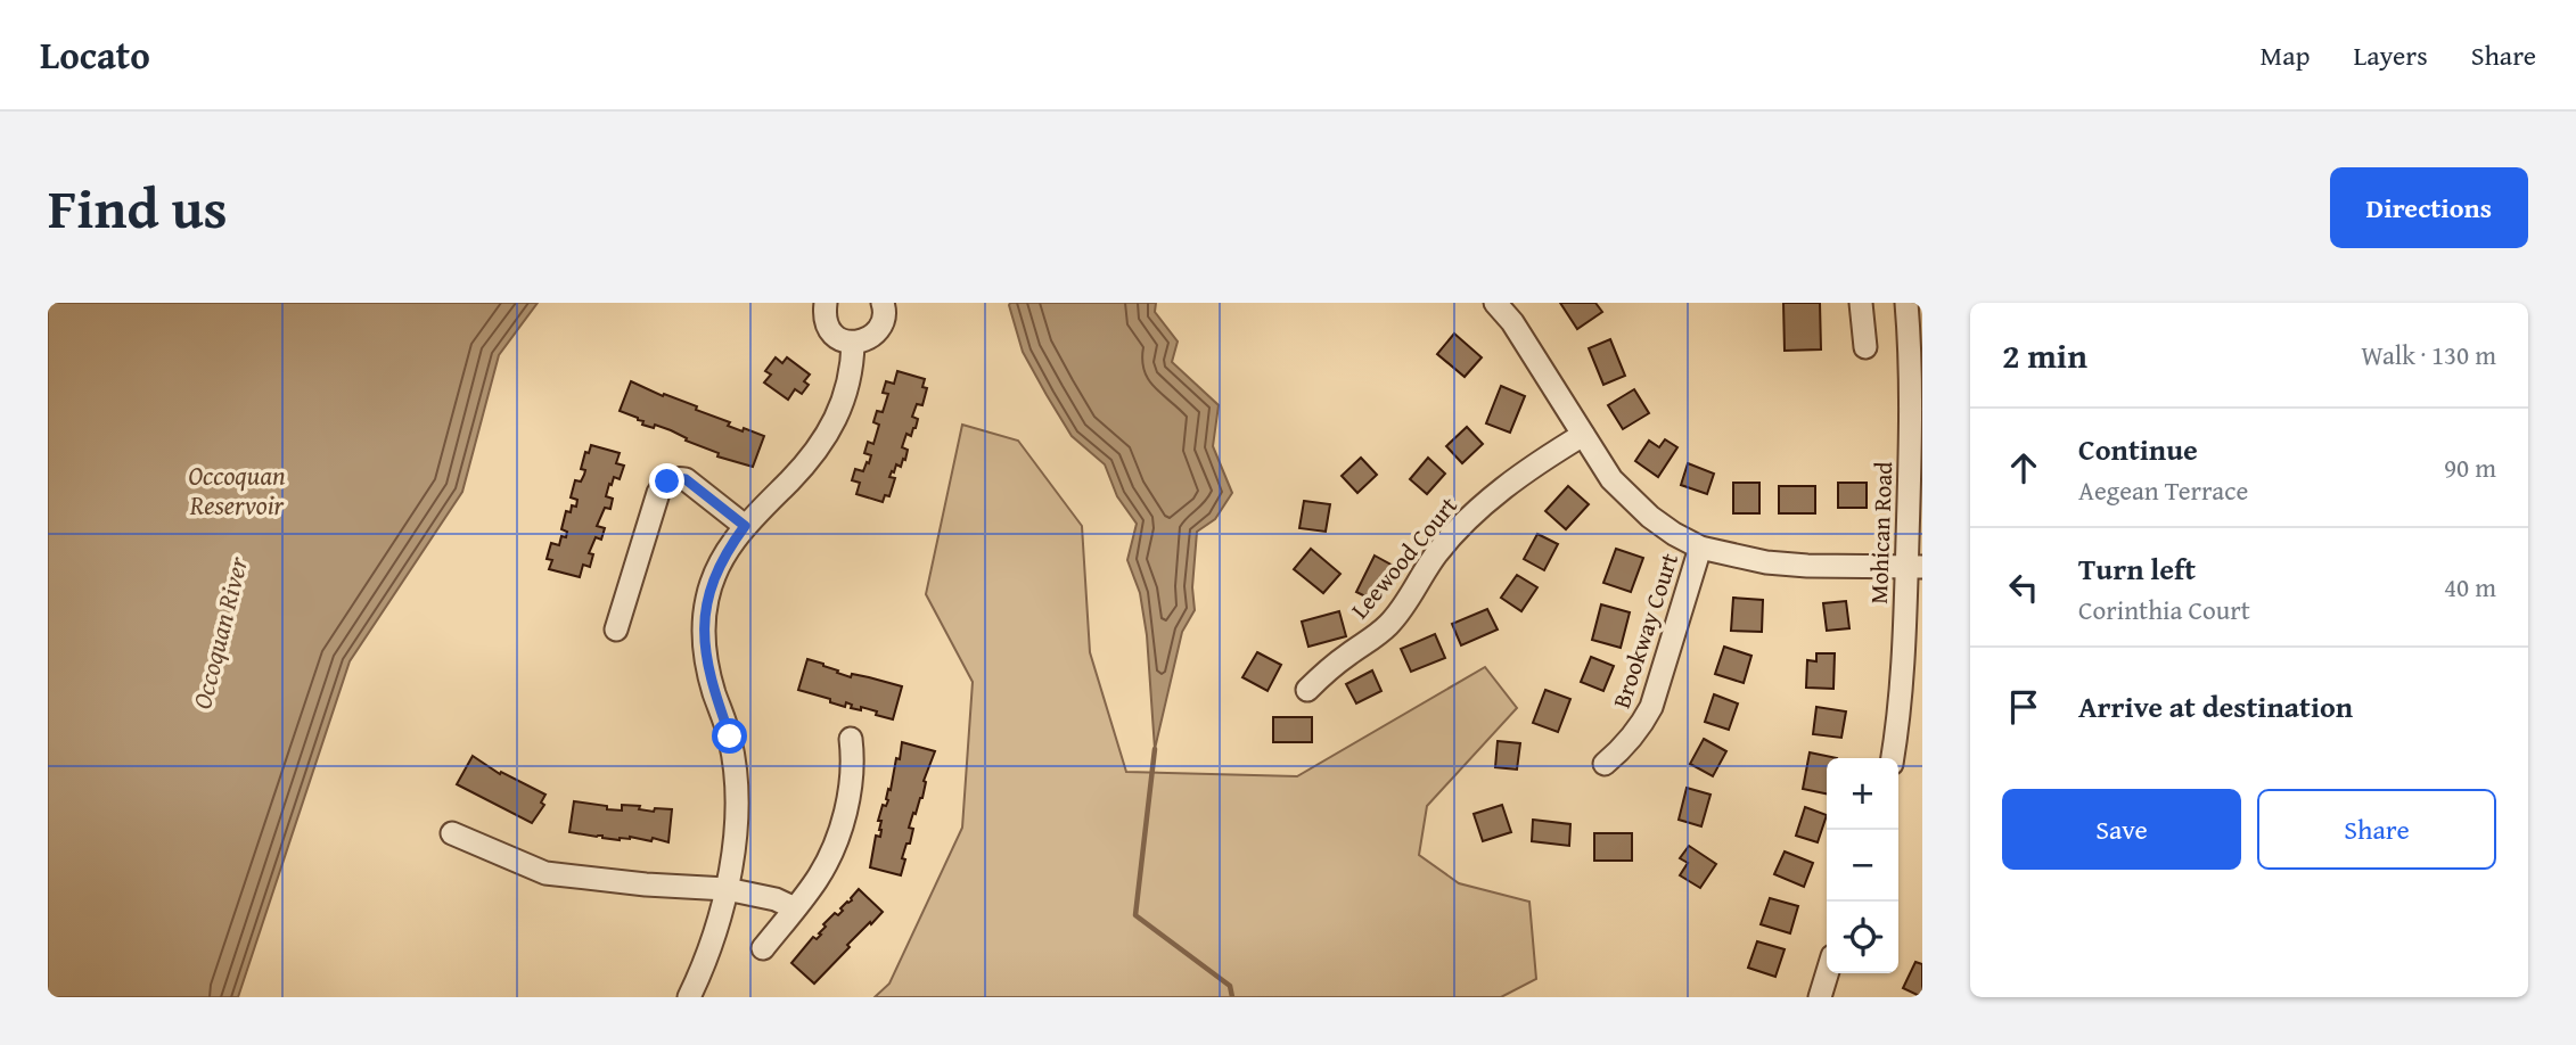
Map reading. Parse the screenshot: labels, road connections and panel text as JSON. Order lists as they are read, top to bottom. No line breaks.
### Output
{"streets":{"street":["Mohican Road","Leewood Court","Brookway Court"]},"water":["Occoquan Reservoir","Occoquan River"],"page":{"header":"Locato","nav":["Map","Layers","Share"],"title":"Find us","buttons":["Directions",["Save","Share"]],"heading":["2 min","Walk · 130 m"],"list":[["Continue","Aegean Terrace","90 m"],["Turn left","Corinthia Court","40 m"],"Arrive at destination"],"map_buttons":["+","−"]}}
